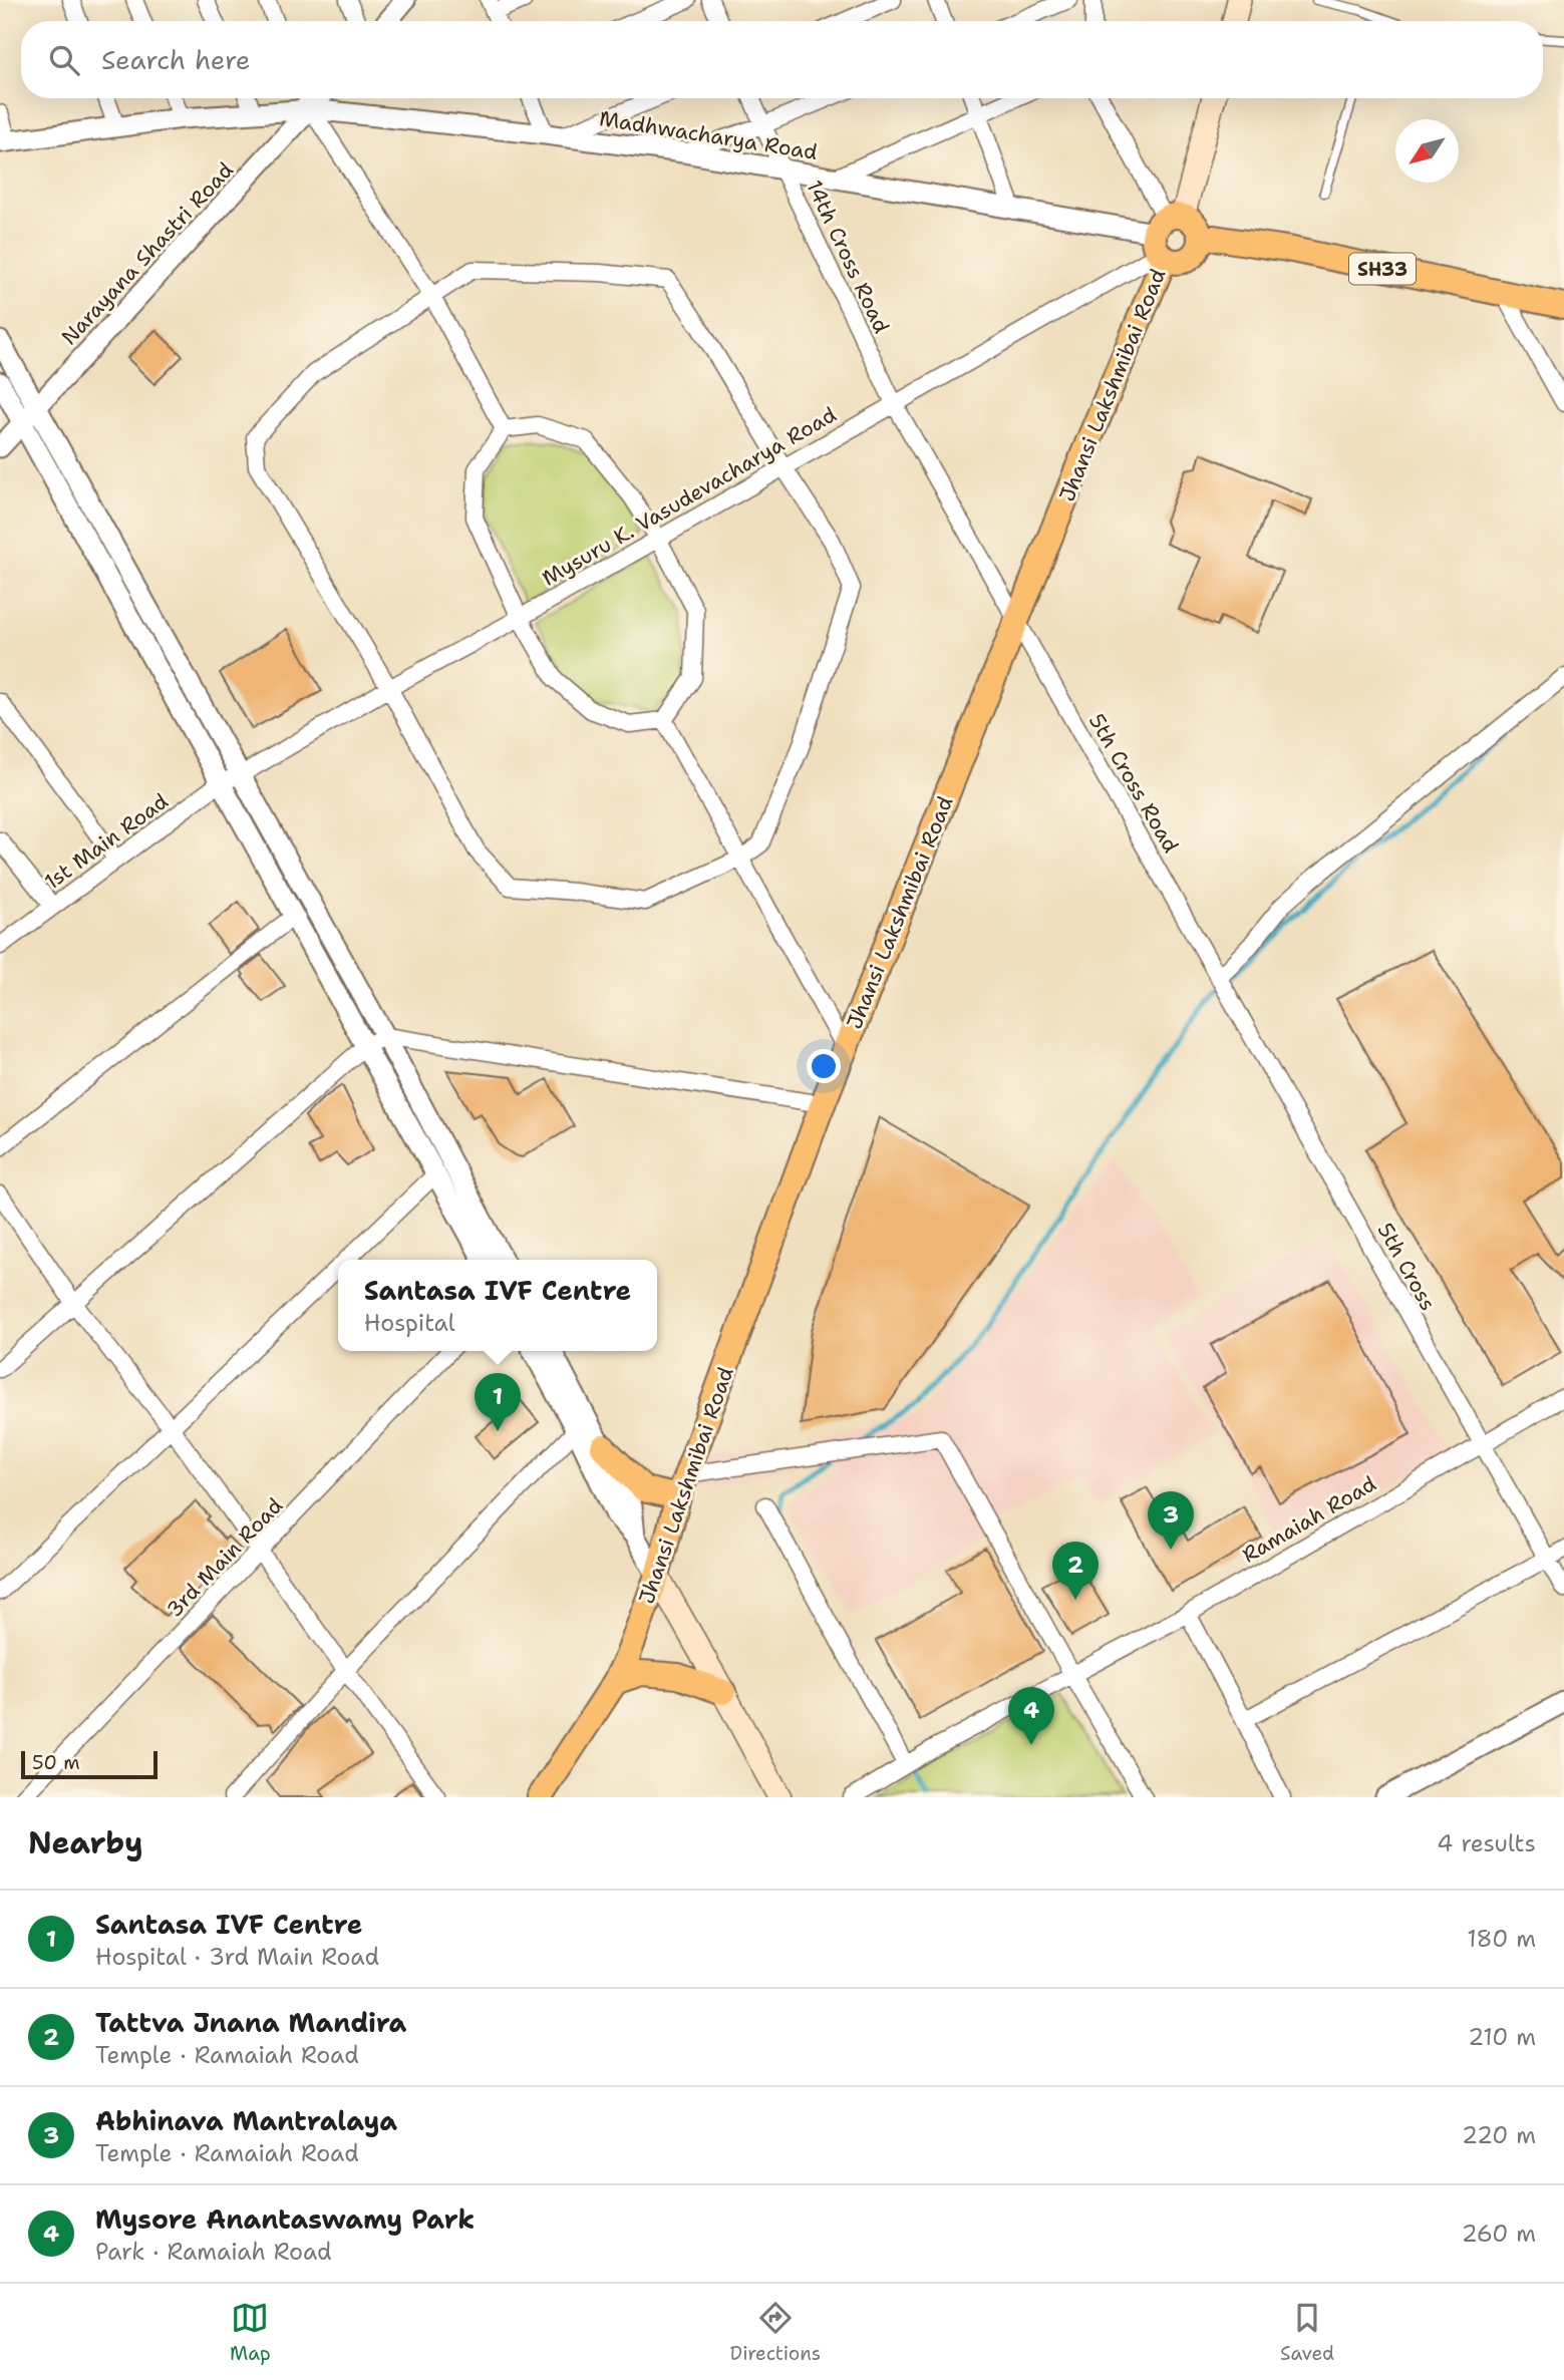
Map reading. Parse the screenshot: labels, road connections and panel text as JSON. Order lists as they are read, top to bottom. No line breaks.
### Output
{"streets":{"main road":["SH33","Jhansi Lakshmibai Road"],"street":["Madhwacharya Road","Narayana Shastri Road","14th Cross Road","Mysuru K. Vasudevacharya Road","5th Cross Road","1st Main Road","5th Cross","Ramaiah Road","3rd Main Road"]},"crossings":[["Madhwacharya Road","Narayana Shastri Road"],["Madhwacharya Road","14th Cross Road"],["Madhwacharya Road","Jhansi Lakshmibai Road"],["Madhwacharya Road","Mysuru K. Vasudevacharya Road"],["14th Cross Road","Jhansi Lakshmibai Road"],["14th Cross Road","Mysuru K. Vasudevacharya Road"],["14th Cross Road","5th Cross Road"],["Jhansi Lakshmibai Road","Mysuru K. Vasudevacharya Road"],["Jhansi Lakshmibai Road","5th Cross Road"],["Mysuru K. Vasudevacharya Road","1st Main Road"],["5th Cross Road","5th Cross"],["5th Cross","Ramaiah Road"]],"scale_bar":"50 m","north":"bottom left","page":{"search":"Search here","popup":["Santasa IVF Centre","Hospital"],"pins":["1","3","2","4"],"scale":"50 m","heading":["Nearby","4 results"],"list":[{"mark":"1","name":"Santasa IVF Centre","note":"Hospital · 3rd Main Road","value":"180 m"},{"mark":"2","name":"Tattva Jnana Mandira","note":"Temple · Ramaiah Road","value":"210 m"},{"mark":"3","name":"Abhinava Mantralaya","note":"Temple · Ramaiah Road","value":"220 m"},{"mark":"4","name":"Mysore Anantaswamy Park","note":"Park · Ramaiah Road","value":"260 m"}],"nav":["Map","Directions","Saved"]}}
